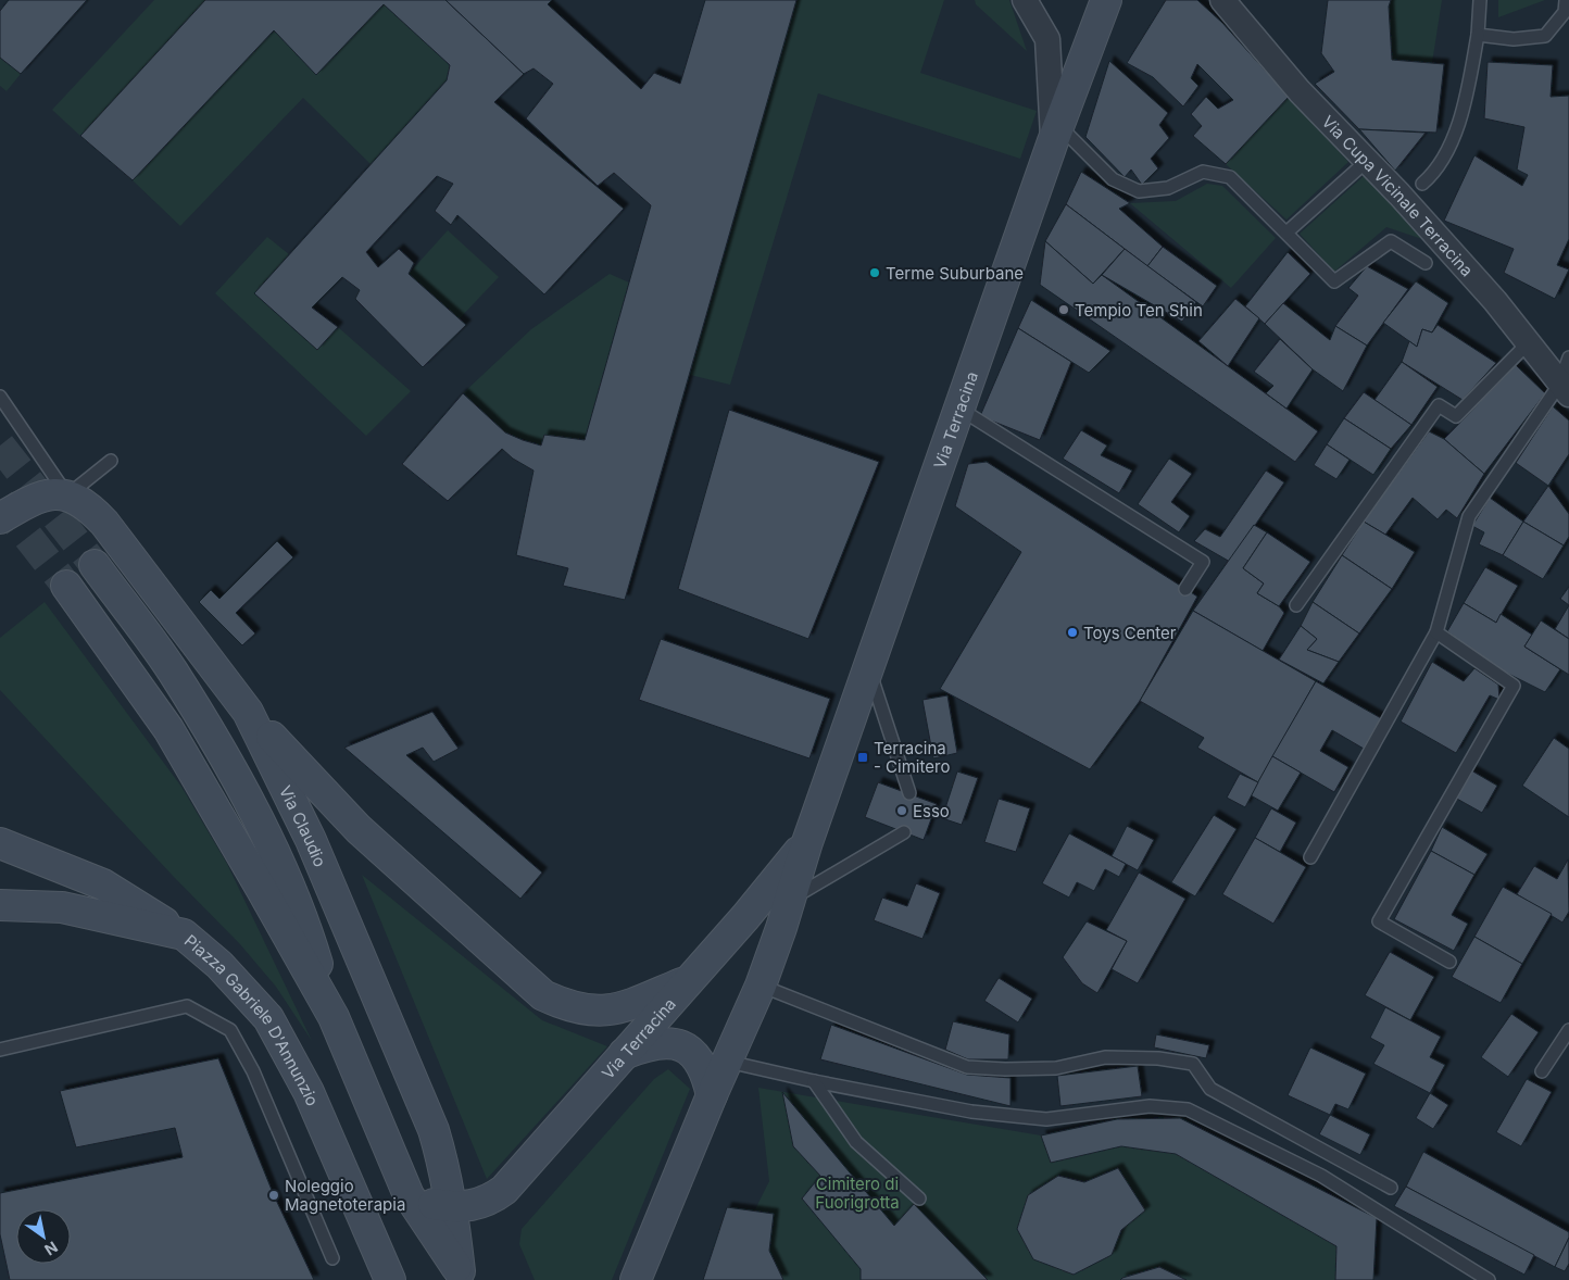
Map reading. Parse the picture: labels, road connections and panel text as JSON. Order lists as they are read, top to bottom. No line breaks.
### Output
{"streets":{"main road":["Via Terracina","Via Claudio","Piazza Gabriele D'Annunzio"],"street":["Via Cupa Vicinale Terracina"]},"crossings":[["Via Terracina","Via Claudio"]],"parks":["Cimitero di Fuorigrotta"],"places":{"other":["Terme Suburbane","Tempio Ten Shin","Toys Center","Esso","Noleggio Magnetoterapia"],"transit":["Terracina - Cimitero"]},"north":"bottom right"}
